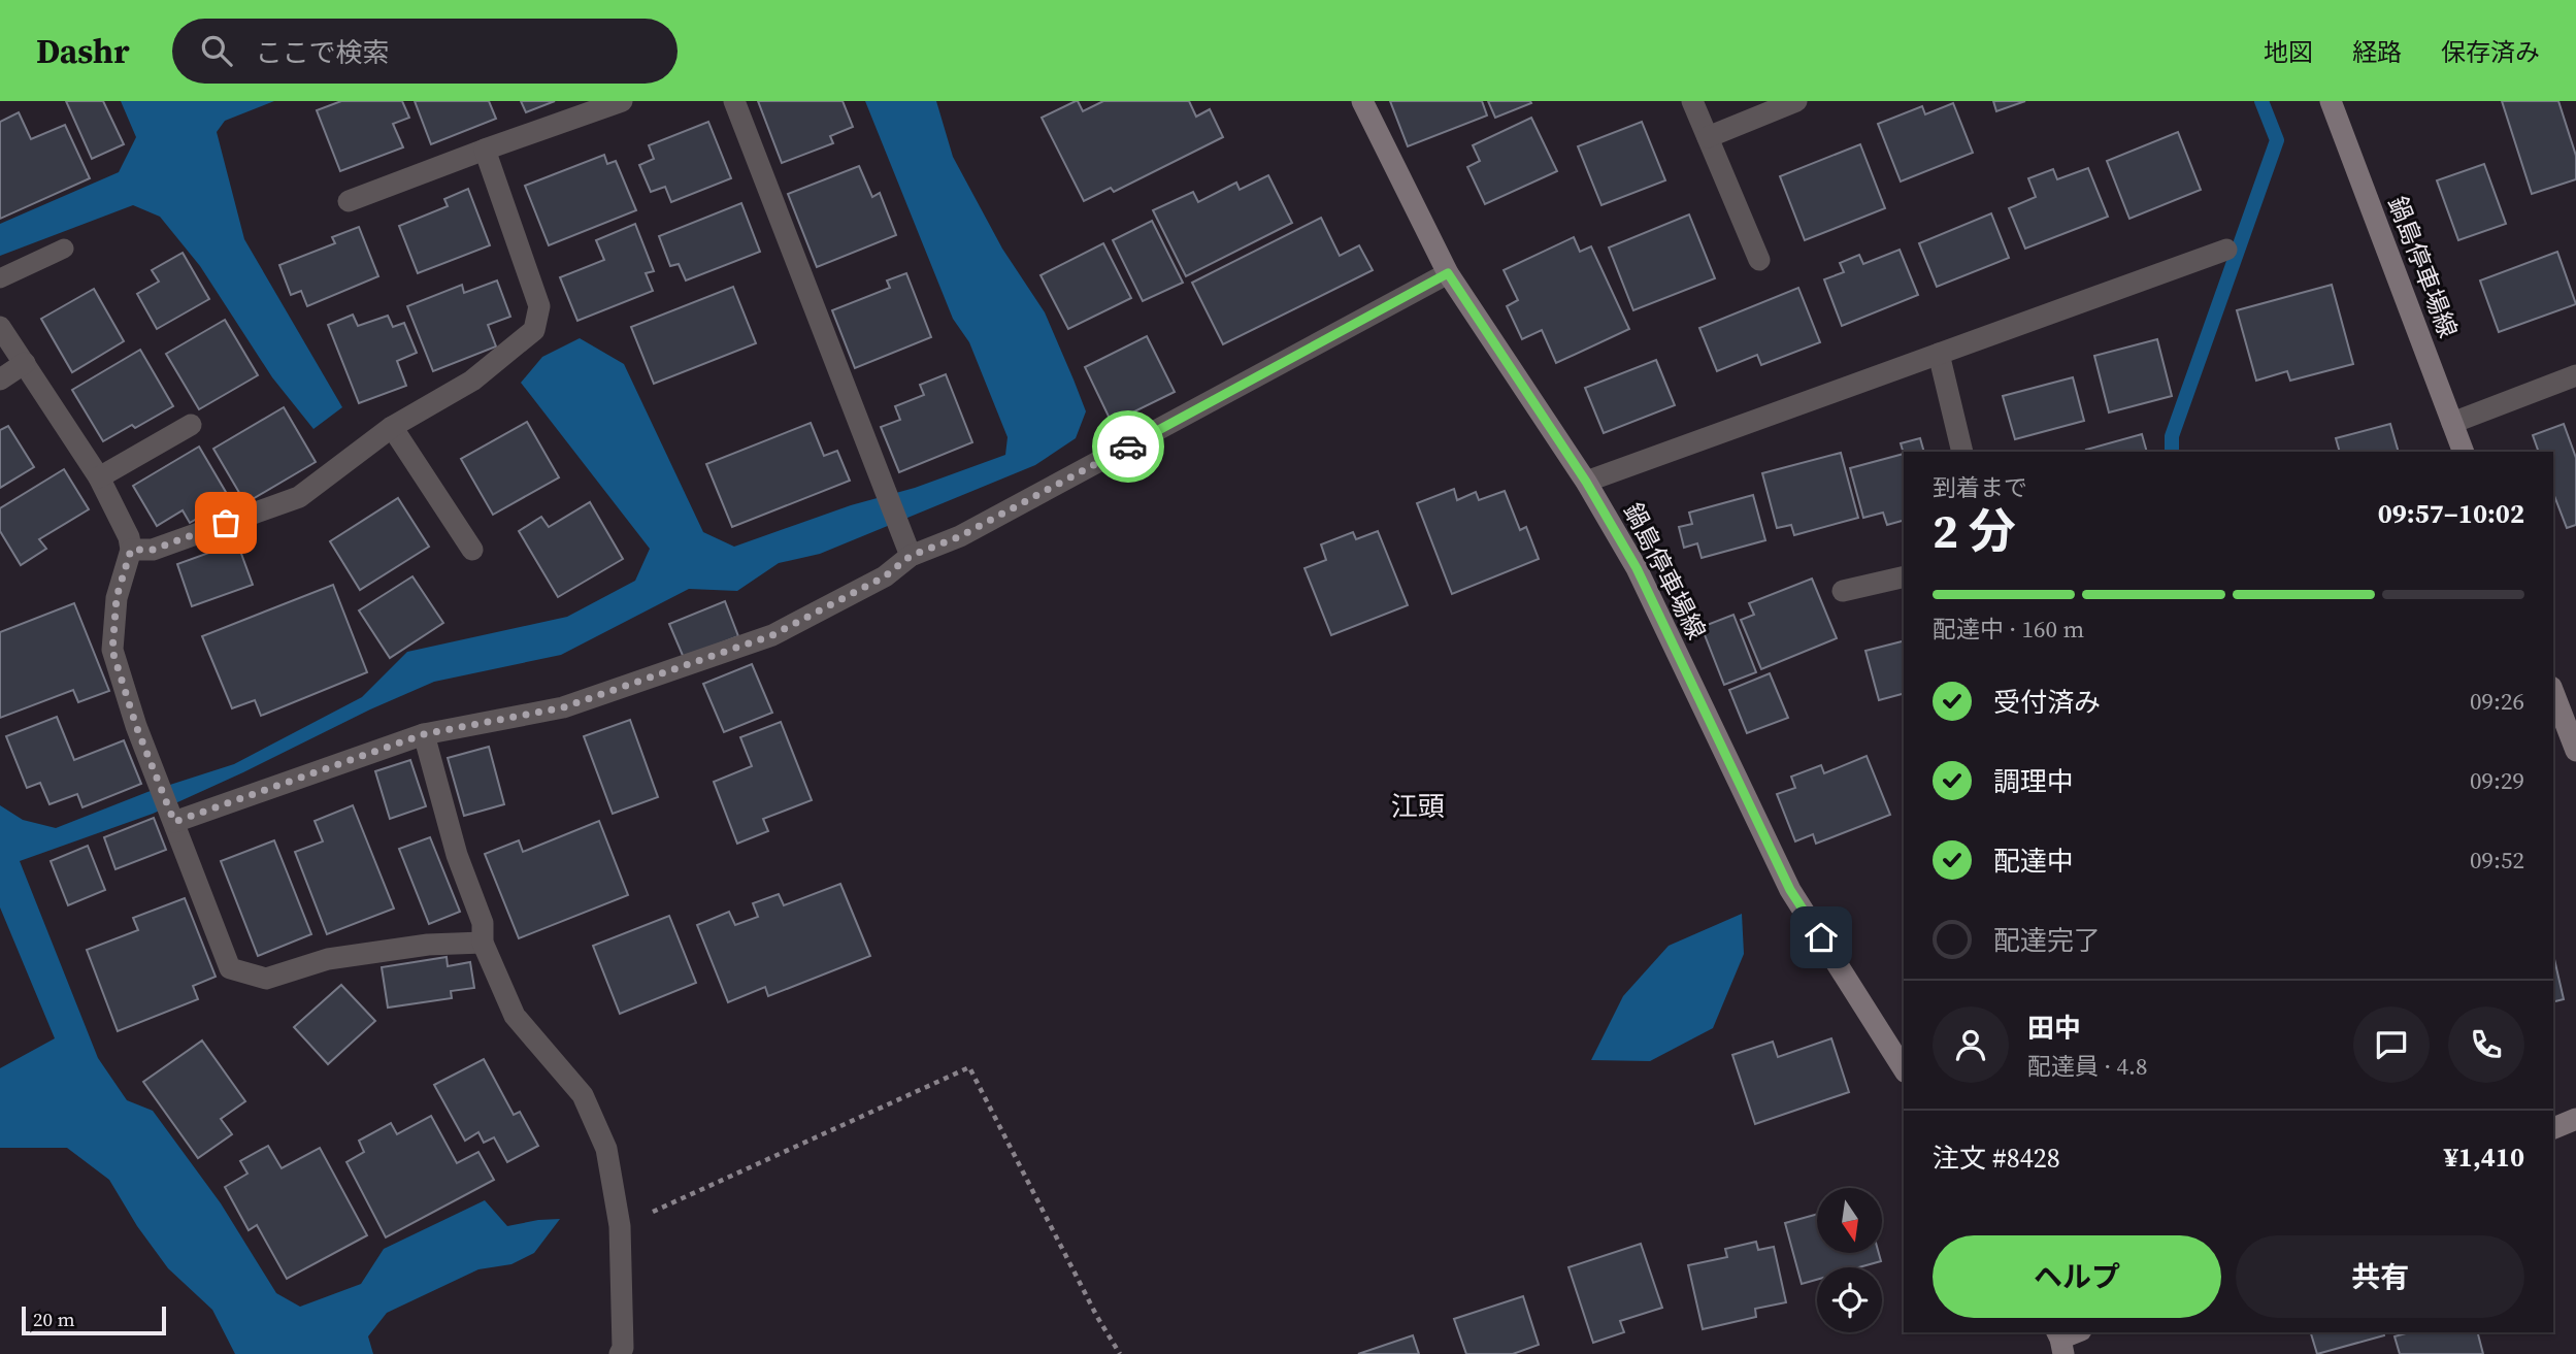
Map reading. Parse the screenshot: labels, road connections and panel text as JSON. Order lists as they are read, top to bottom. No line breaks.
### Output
{"streets":{"main road":["鍋島停車場線"]},"districts":["江頭"],"scale_bar":"20 m","north":"bottom","page":{"header":"Dashr","search":"ここで検索","nav":["地図","経路","保存済み"],"heading":["2 分","到着まで","09:57–10:02"],"panel":["田中","配達員 · 4.8","注文 #8428","¥1,410"],"bar":"配達中 · 160 m","list":[["受付済み","09:26"],["調理中","09:29"],["配達中","09:52"],"配達完了"],"buttons":["ヘルプ","共有"],"scale":"20 m"}}
